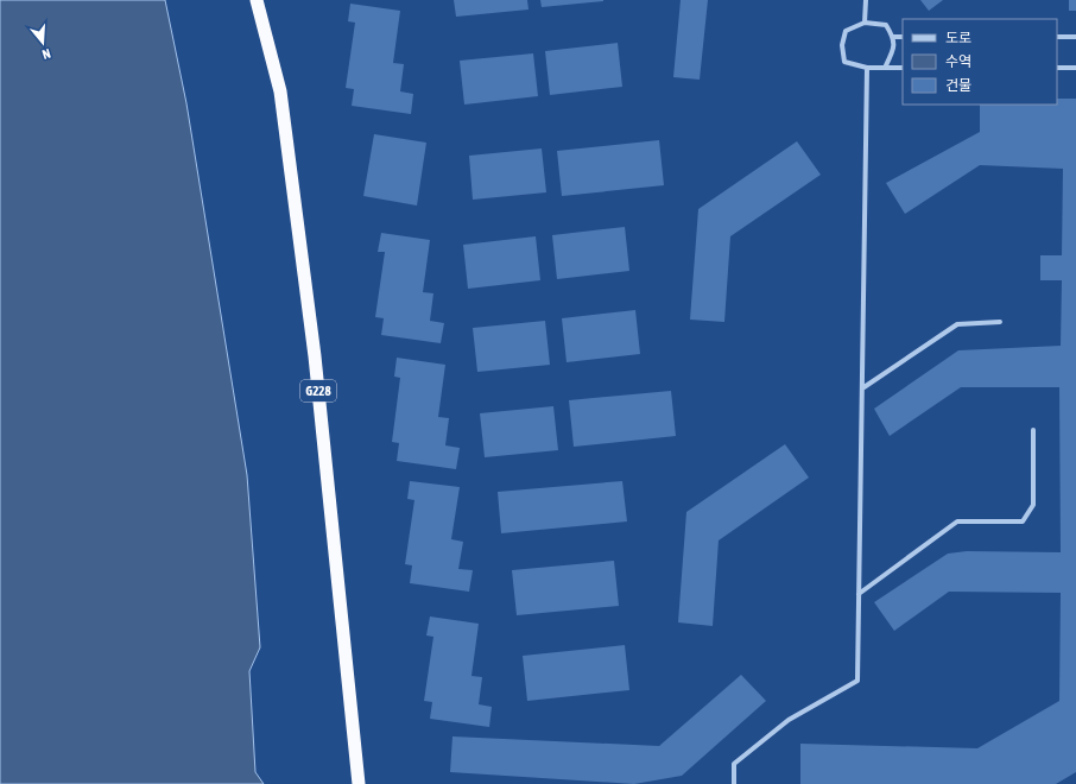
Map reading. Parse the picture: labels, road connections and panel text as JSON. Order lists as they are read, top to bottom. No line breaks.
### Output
{"streets":{"highway":["G228"]},"legend":["도로","수역","건물"],"north":"bottom"}
